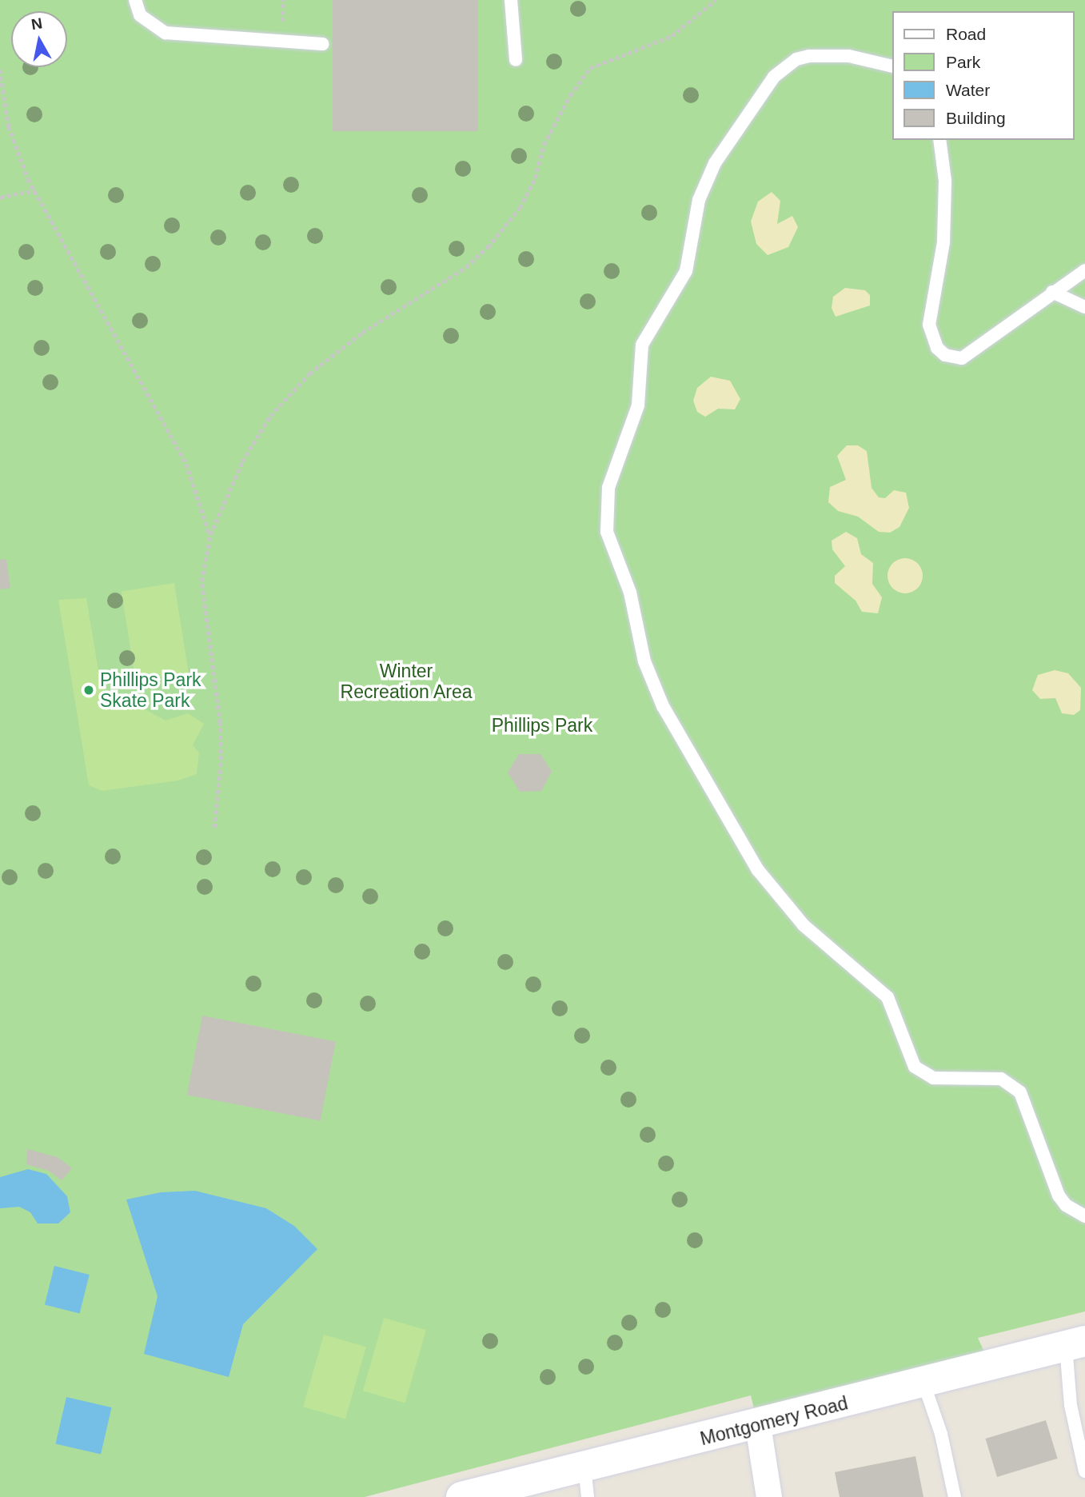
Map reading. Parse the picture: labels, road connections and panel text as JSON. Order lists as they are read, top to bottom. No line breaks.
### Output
{"streets":{"street":["Montgomery Road"]},"parks":["Winter Recreation Area","Phillips Park"],"places":["Phillips Park Skate Park"],"legend":["Road","Park","Water","Building"],"north":"top"}
